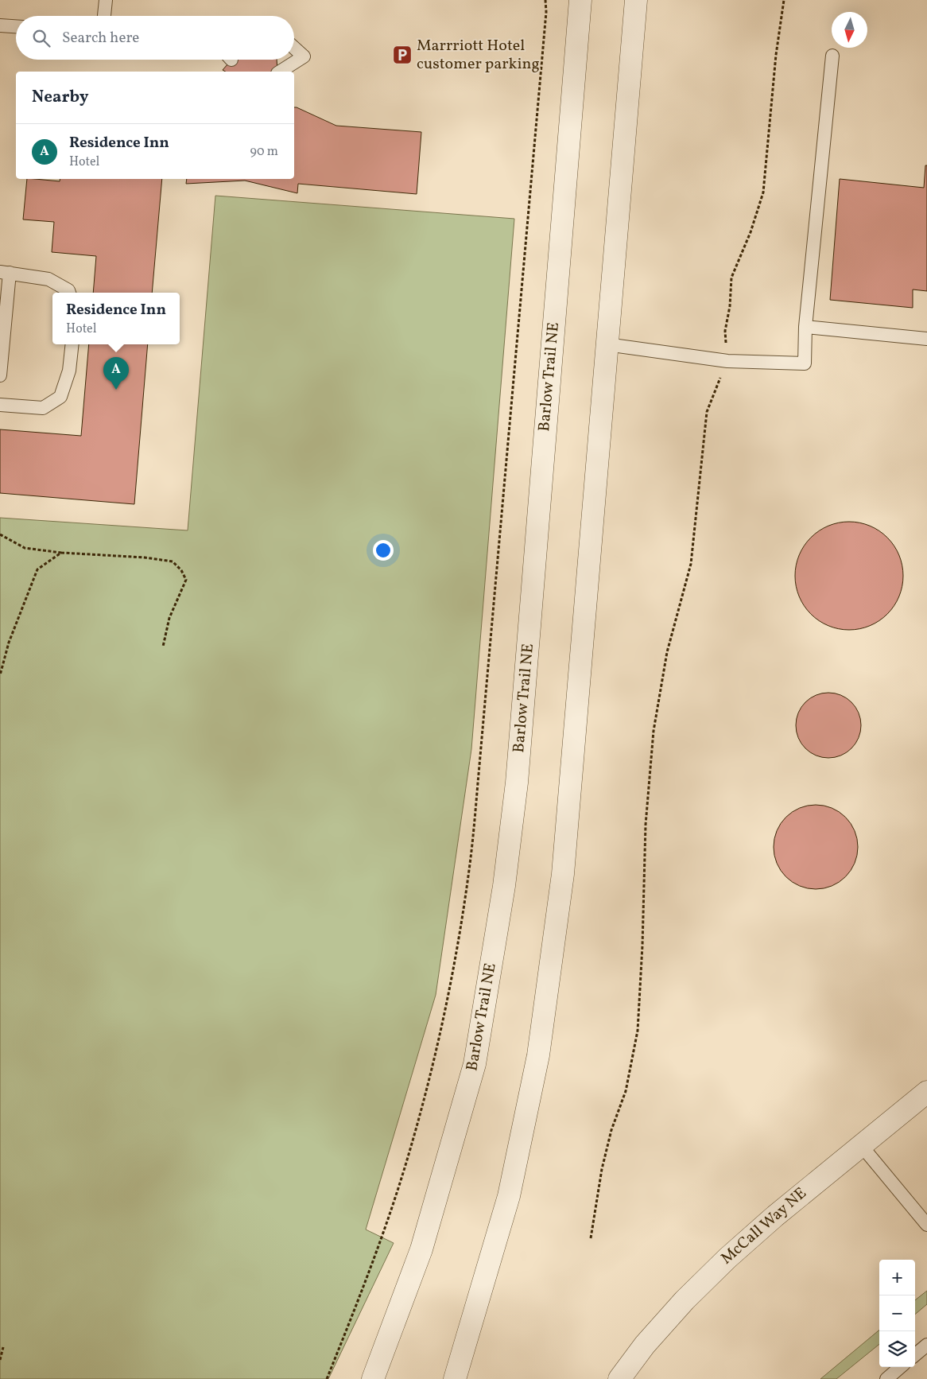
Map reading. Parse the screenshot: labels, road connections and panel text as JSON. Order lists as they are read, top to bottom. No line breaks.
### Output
{"streets":{"street":["Barlow Trail NE","McCall Way NE"]},"places":{"parking":["Marrriott Hotel customer parking"]},"north":"bottom","page":{"search":"Search here","heading":"Nearby","list":[{"mark":"A","name":"Residence Inn","note":"Hotel","value":"90 m"}],"popup":["Residence Inn","Hotel"],"pins":"A","map_buttons":["+","−"]}}
